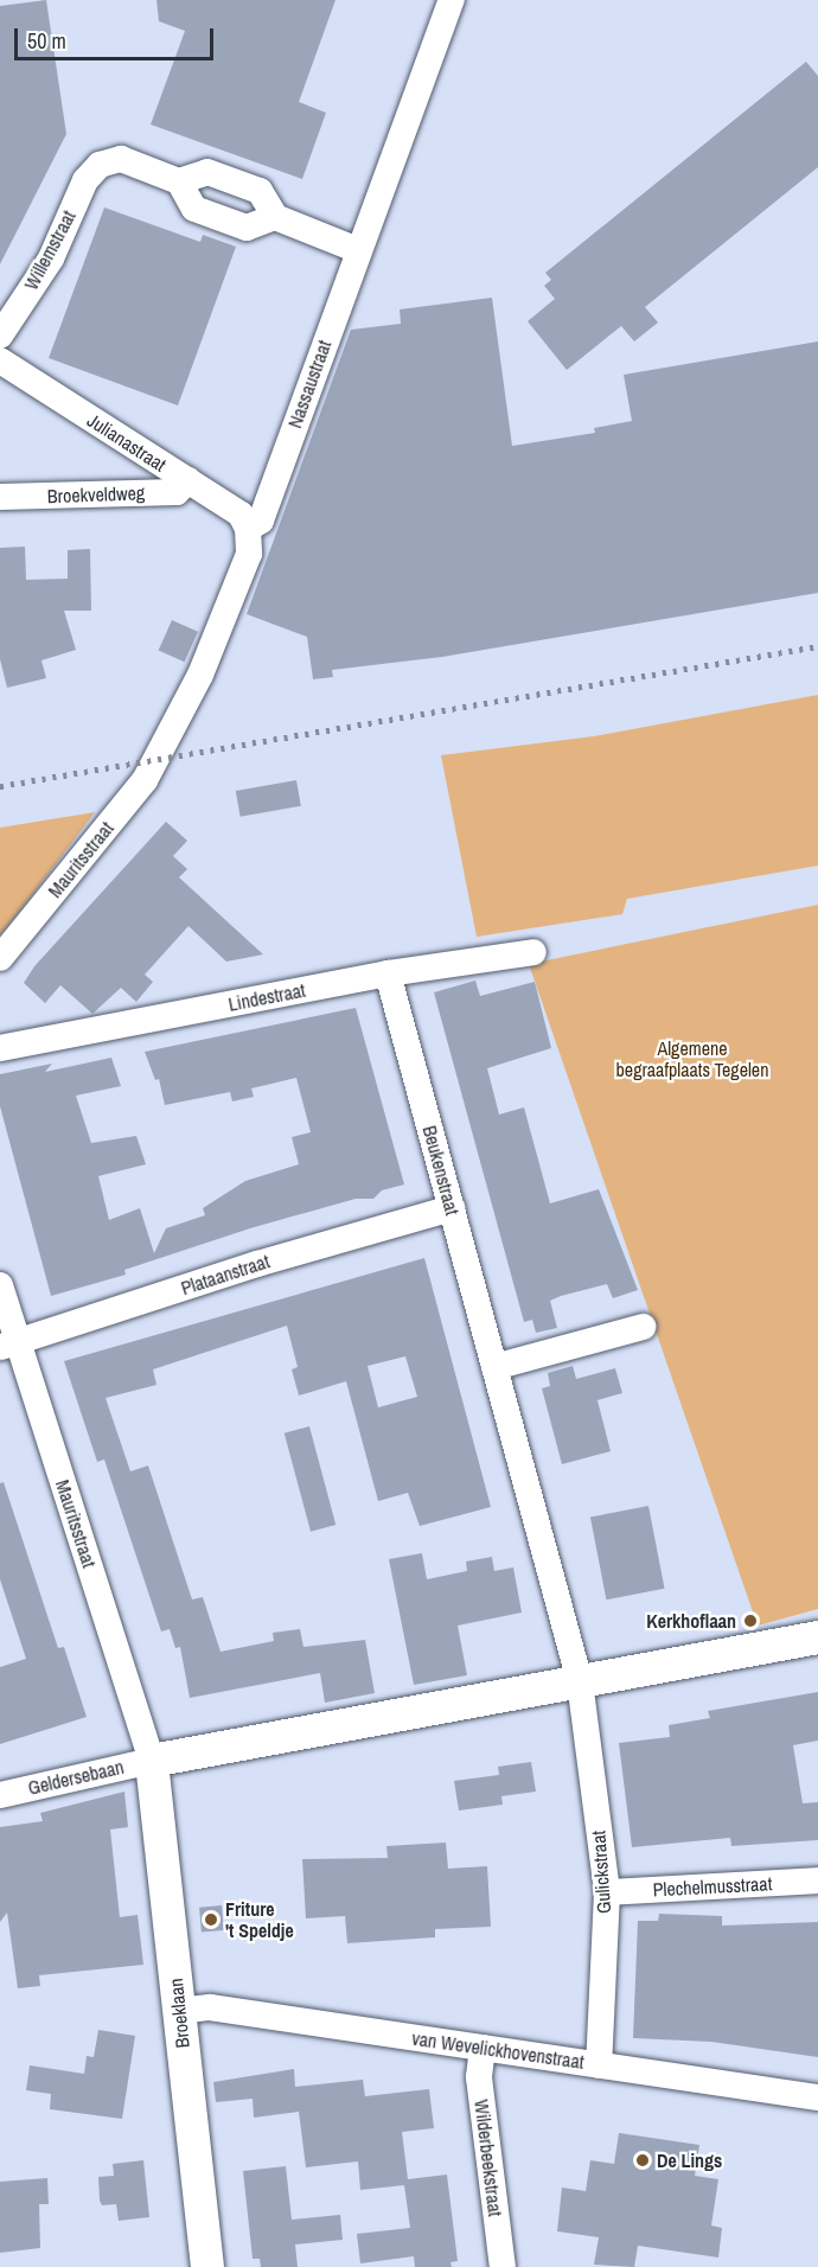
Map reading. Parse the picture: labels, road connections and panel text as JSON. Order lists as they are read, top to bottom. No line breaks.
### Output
{"streets":{"street":["Willemstraat","Nassaustraat","Julianastraat","Broekveldweg","Mauritsstraat","Lindestraat","Beukenstraat","Plataanstraat","Geldersebaan","Gulickstraat","Plechelmusstraat","Broeklaan","van Wevelickhovenstraat","Wilderbeekstraat"]},"crossings":[["Nassaustraat","Julianastraat"],["Nassaustraat","Mauritsstraat"],["Julianastraat","Broekveldweg"],["Julianastraat","Mauritsstraat"],["Mauritsstraat","Plataanstraat"],["Mauritsstraat","Geldersebaan"],["Mauritsstraat","Broeklaan"],["Lindestraat","Beukenstraat"],["Beukenstraat","Plataanstraat"],["Beukenstraat","Gulickstraat"],["Geldersebaan","Broeklaan"],["Gulickstraat","Plechelmusstraat"],["Gulickstraat","van Wevelickhovenstraat"],["Broeklaan","van Wevelickhovenstraat"],["van Wevelickhovenstraat","Wilderbeekstraat"]],"parks":["Algemene begraafplaats Tegelen"],"places":["Kerkhoflaan","Friture 't Speldje","De Lings"],"scale_bar":"50 m"}
